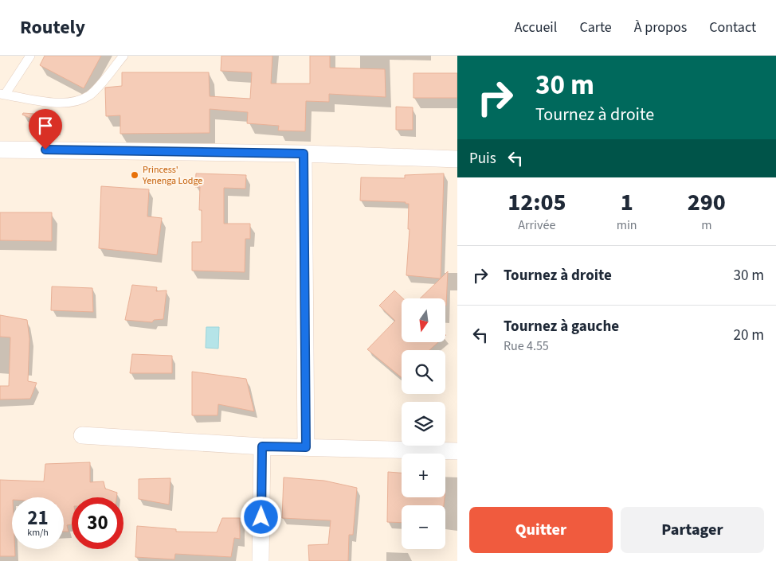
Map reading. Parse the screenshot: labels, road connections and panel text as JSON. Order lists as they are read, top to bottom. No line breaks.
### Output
{"places":["Princess' Yenenga Lodge"],"north":"bottom","page":{"header":"Routely","nav":["Accueil","Carte","À propos","Contact"],"turn":["30 m","Tournez à droite"],"then":"Puis","eta":["12:05","Arrivée","1","min","290","m"],"list":[{"name":"Tournez à droite","value":"30 m"},{"name":"Tournez à gauche","note":"Rue 4.55","value":"20 m"}],"map_buttons":["+","−"],"speed":"21 km/h","limit":"30","buttons":["Quitter","Partager"]}}
